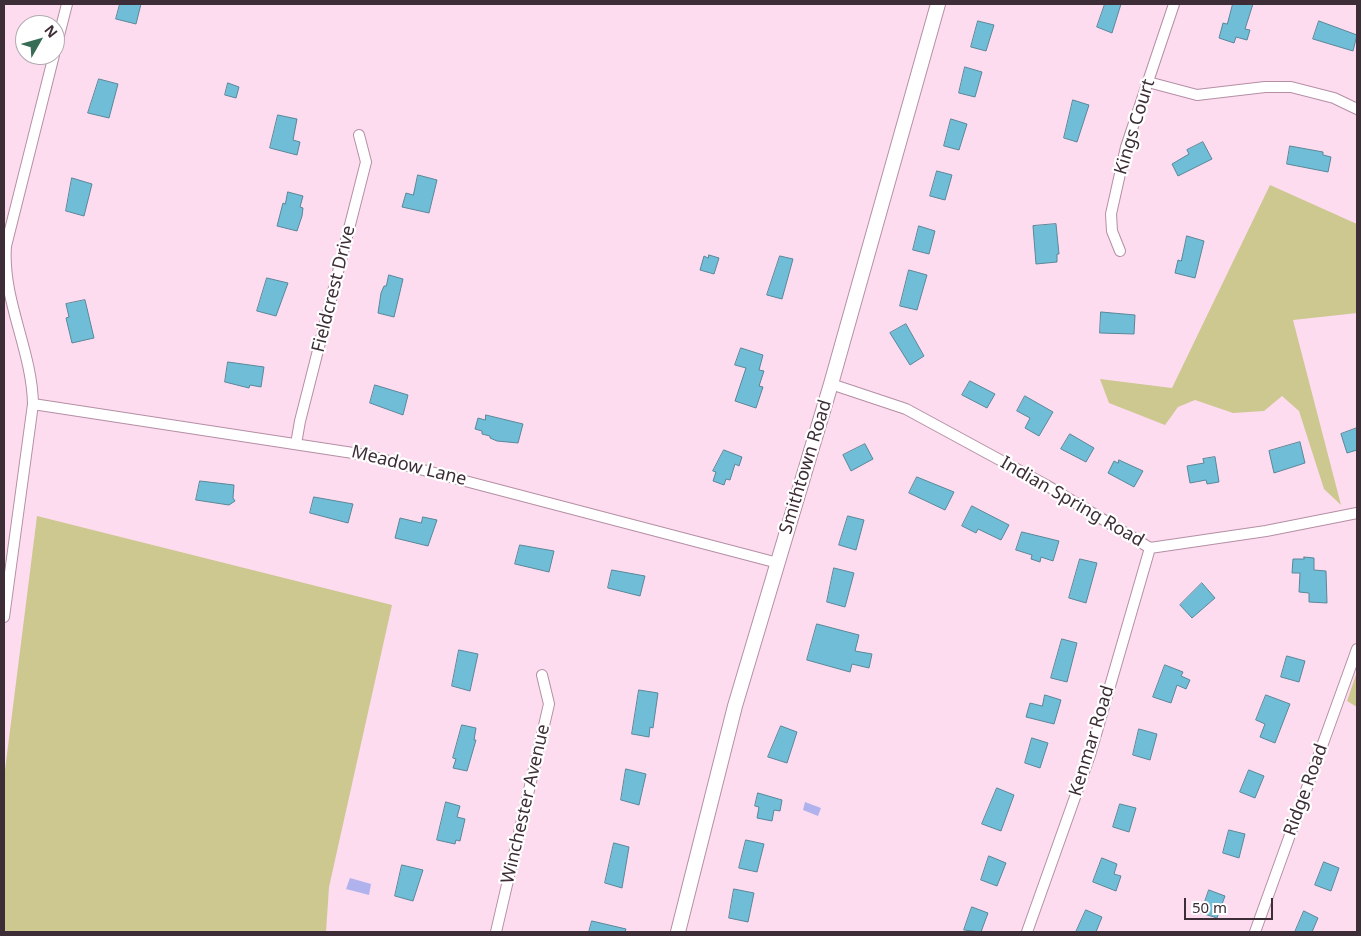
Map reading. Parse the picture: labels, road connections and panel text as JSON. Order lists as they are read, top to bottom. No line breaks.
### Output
{"streets":{"street":["Kings Court","Fieldcrest Drive","Meadow Lane","Smithtown Road","Indian Spring Road","Kenmar Road","Ridge Road","Winchester Avenue"]},"crossings":[["Fieldcrest Drive","Meadow Lane"],["Meadow Lane","Smithtown Road"],["Smithtown Road","Indian Spring Road"],["Indian Spring Road","Kenmar Road"]],"scale_bar":"50 m","north":"top right"}
